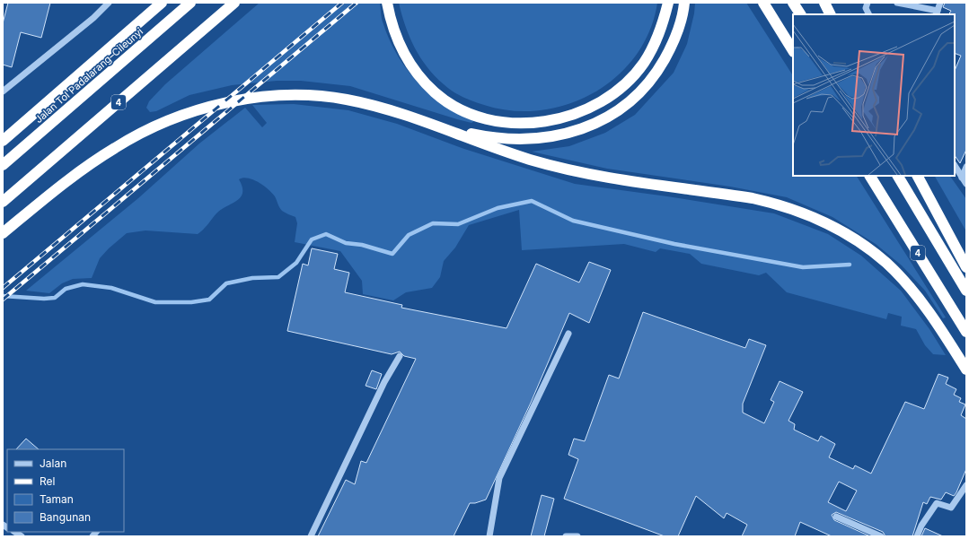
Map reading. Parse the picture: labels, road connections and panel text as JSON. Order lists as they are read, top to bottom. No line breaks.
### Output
{"streets":{"highway":["Jalan Tol Padalarang–Cileunyi","4"]},"legend":["Jalan","Rel","Taman","Bangunan"]}
